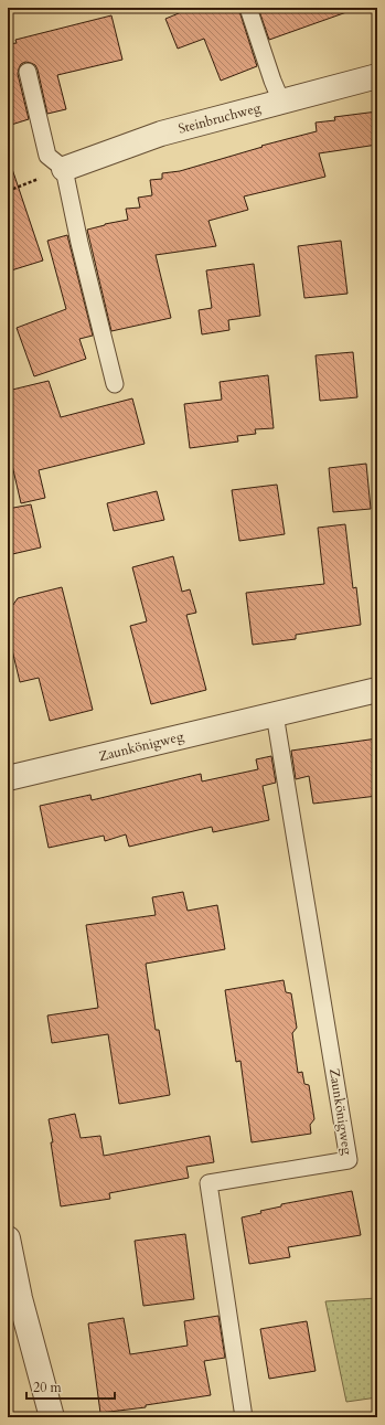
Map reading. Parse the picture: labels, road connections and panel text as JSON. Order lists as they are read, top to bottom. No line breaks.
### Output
{"streets":{"street":["Steinbruchweg","Zaunkönigweg"]},"scale_bar":"20 m"}
